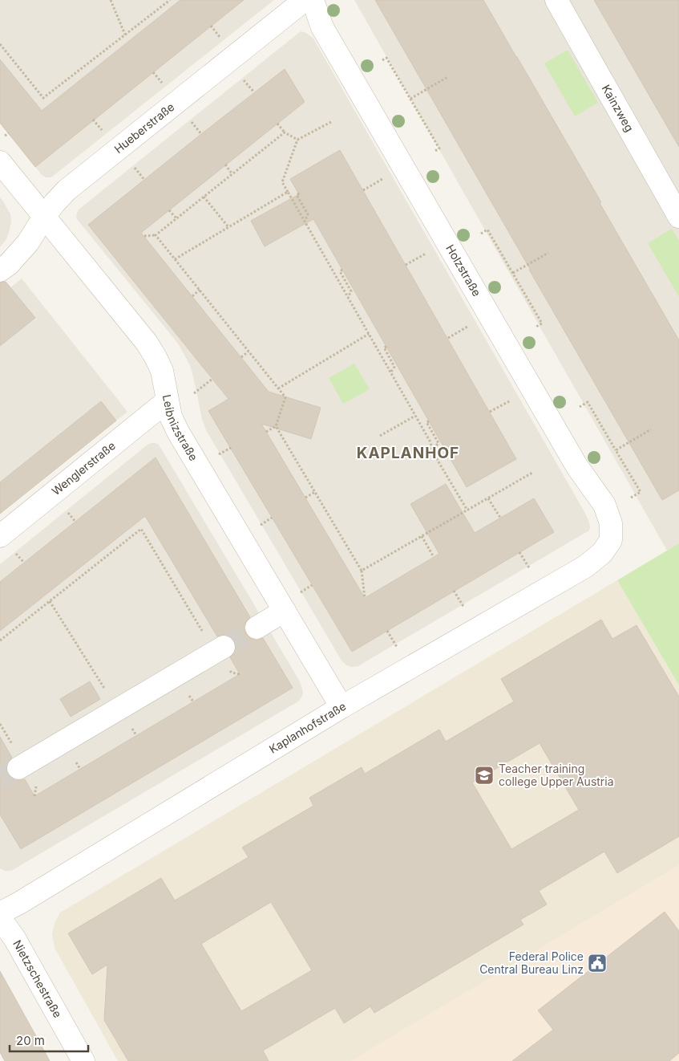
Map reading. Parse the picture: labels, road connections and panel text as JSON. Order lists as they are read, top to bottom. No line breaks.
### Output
{"streets":{"street":["Kainzweg","Hueberstraße","Holzstraße","Leibnizstraße","Wenglerstraße","Kaplanhofstraße","Nietzschestraße"]},"crossings":[["Hueberstraße","Leibnizstraße"],["Holzstraße","Kaplanhofstraße"],["Leibnizstraße","Wenglerstraße"],["Leibnizstraße","Kaplanhofstraße"]],"districts":["KAPLANHOF"],"places":{"school or university":["Teacher training college Upper Austria"],"public building":["Federal Police Central Bureau Linz"]},"scale_bar":"20 m"}
